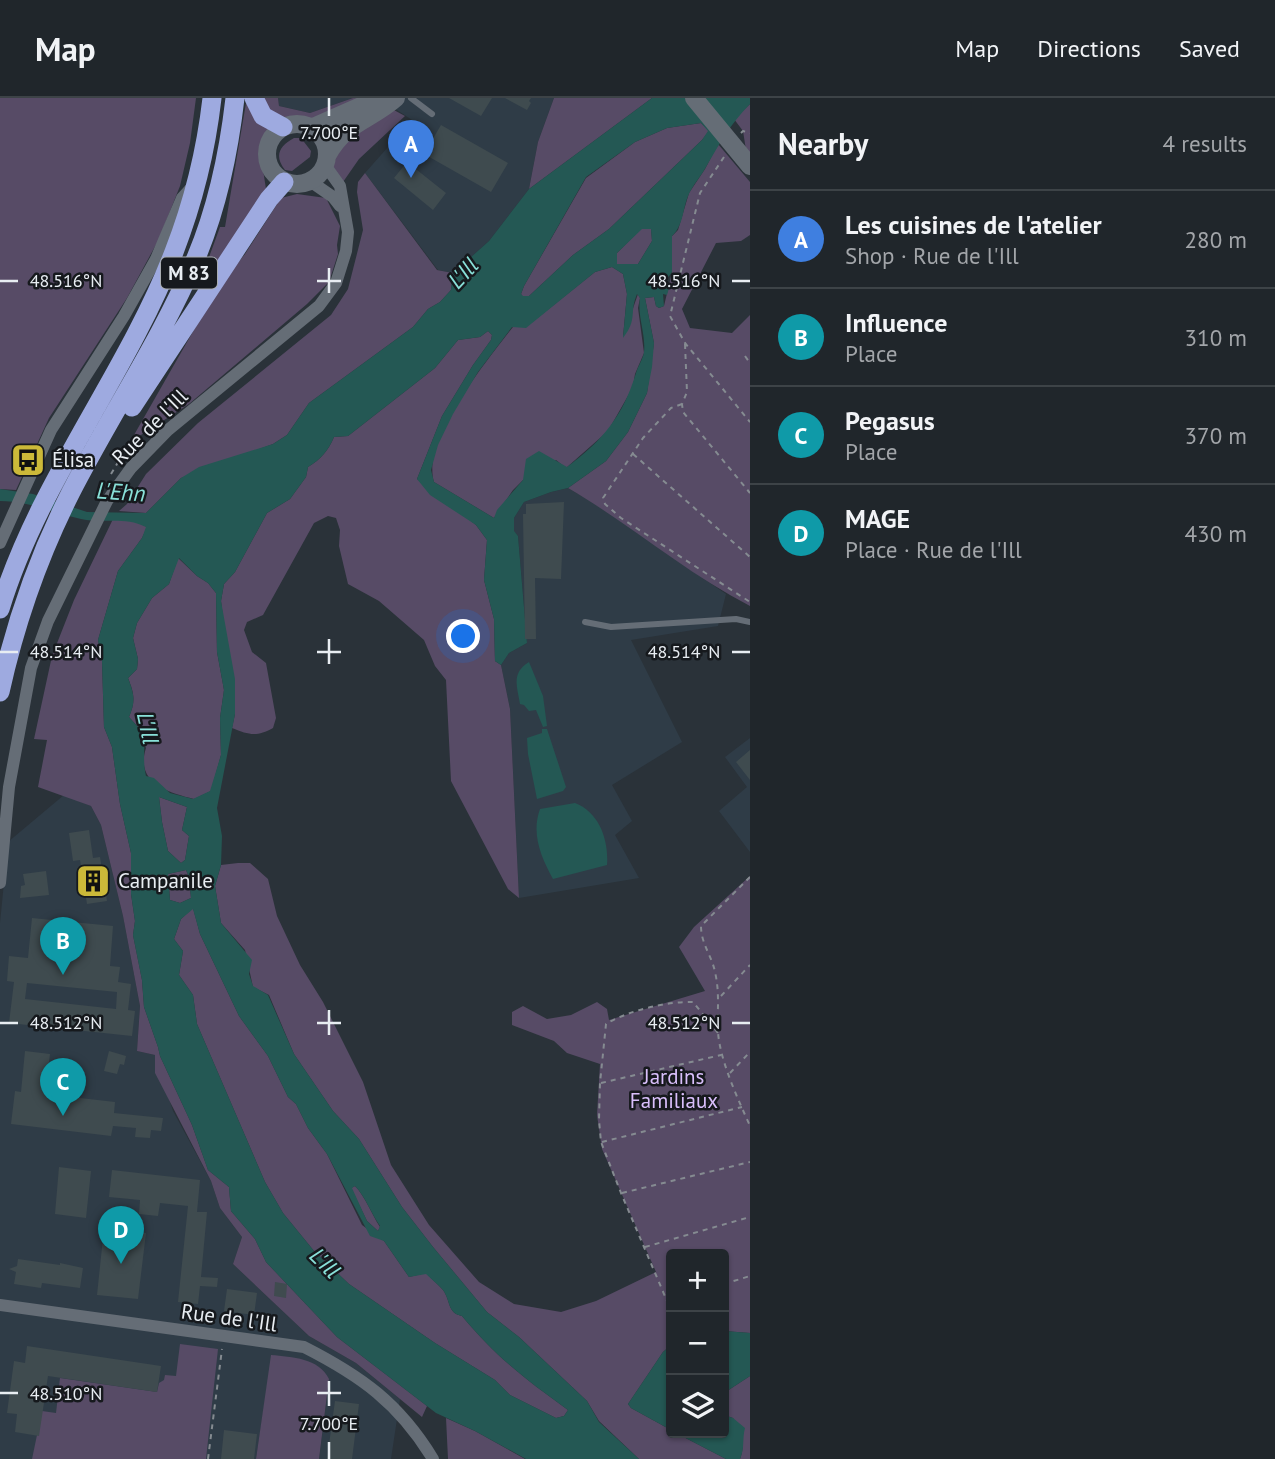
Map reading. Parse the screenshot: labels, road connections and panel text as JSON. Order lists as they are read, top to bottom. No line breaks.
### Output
{"streets":{"highway":["M 83"],"street":["Rue de l'Ill"]},"water":["L'Ill","L'Ehn"],"parks":["Jardins Familiaux"],"places":{"bus stop":["Élisa"],"building":["Campanile"]},"page":{"header":"Map","nav":["Map","Directions","Saved"],"heading":["Nearby","4 results"],"pins":["A","B","C","D"],"list":[{"mark":"A","name":"Les cuisines de l'atelier","note":"Shop · Rue de l'Ill","value":"280 m"},{"mark":"B","name":"Influence","note":"Place","value":"310 m"},{"mark":"C","name":"Pegasus","note":"Place","value":"370 m"},{"mark":"D","name":"MAGE","note":"Place · Rue de l'Ill","value":"430 m"}],"map_buttons":["+","−"]},"coordinates":["7.700°E","48.516°N","48.514°N","48.512°N","48.510°N"]}
